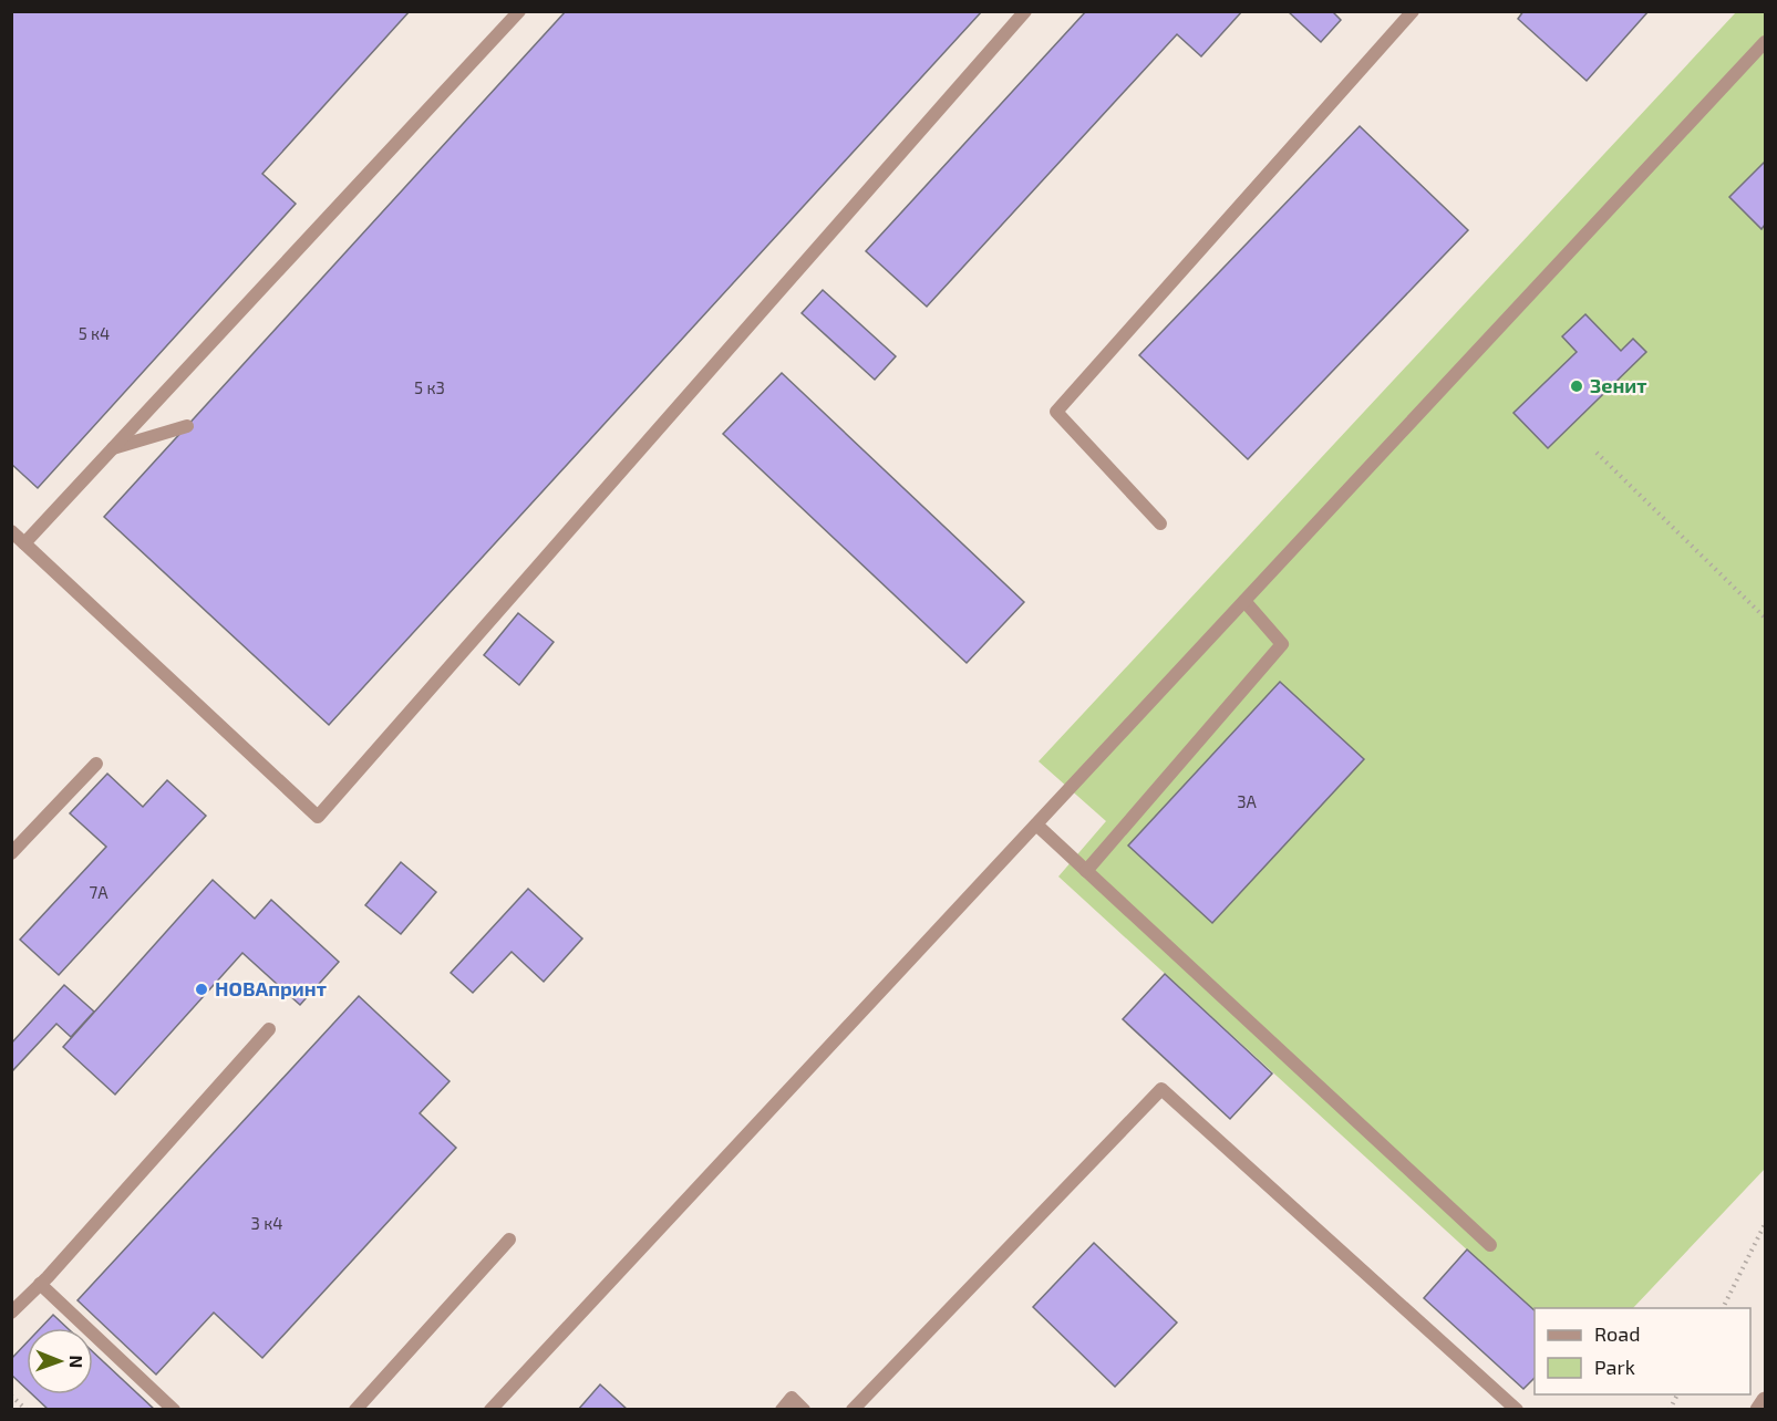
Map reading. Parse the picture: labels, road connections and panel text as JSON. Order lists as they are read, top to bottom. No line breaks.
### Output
{"places":["Зенит","НОВАпринт"],"house_numbers":["5 к4","5 к3","3А","7А","3 к4"],"legend":["Road","Park"],"north":"right"}
